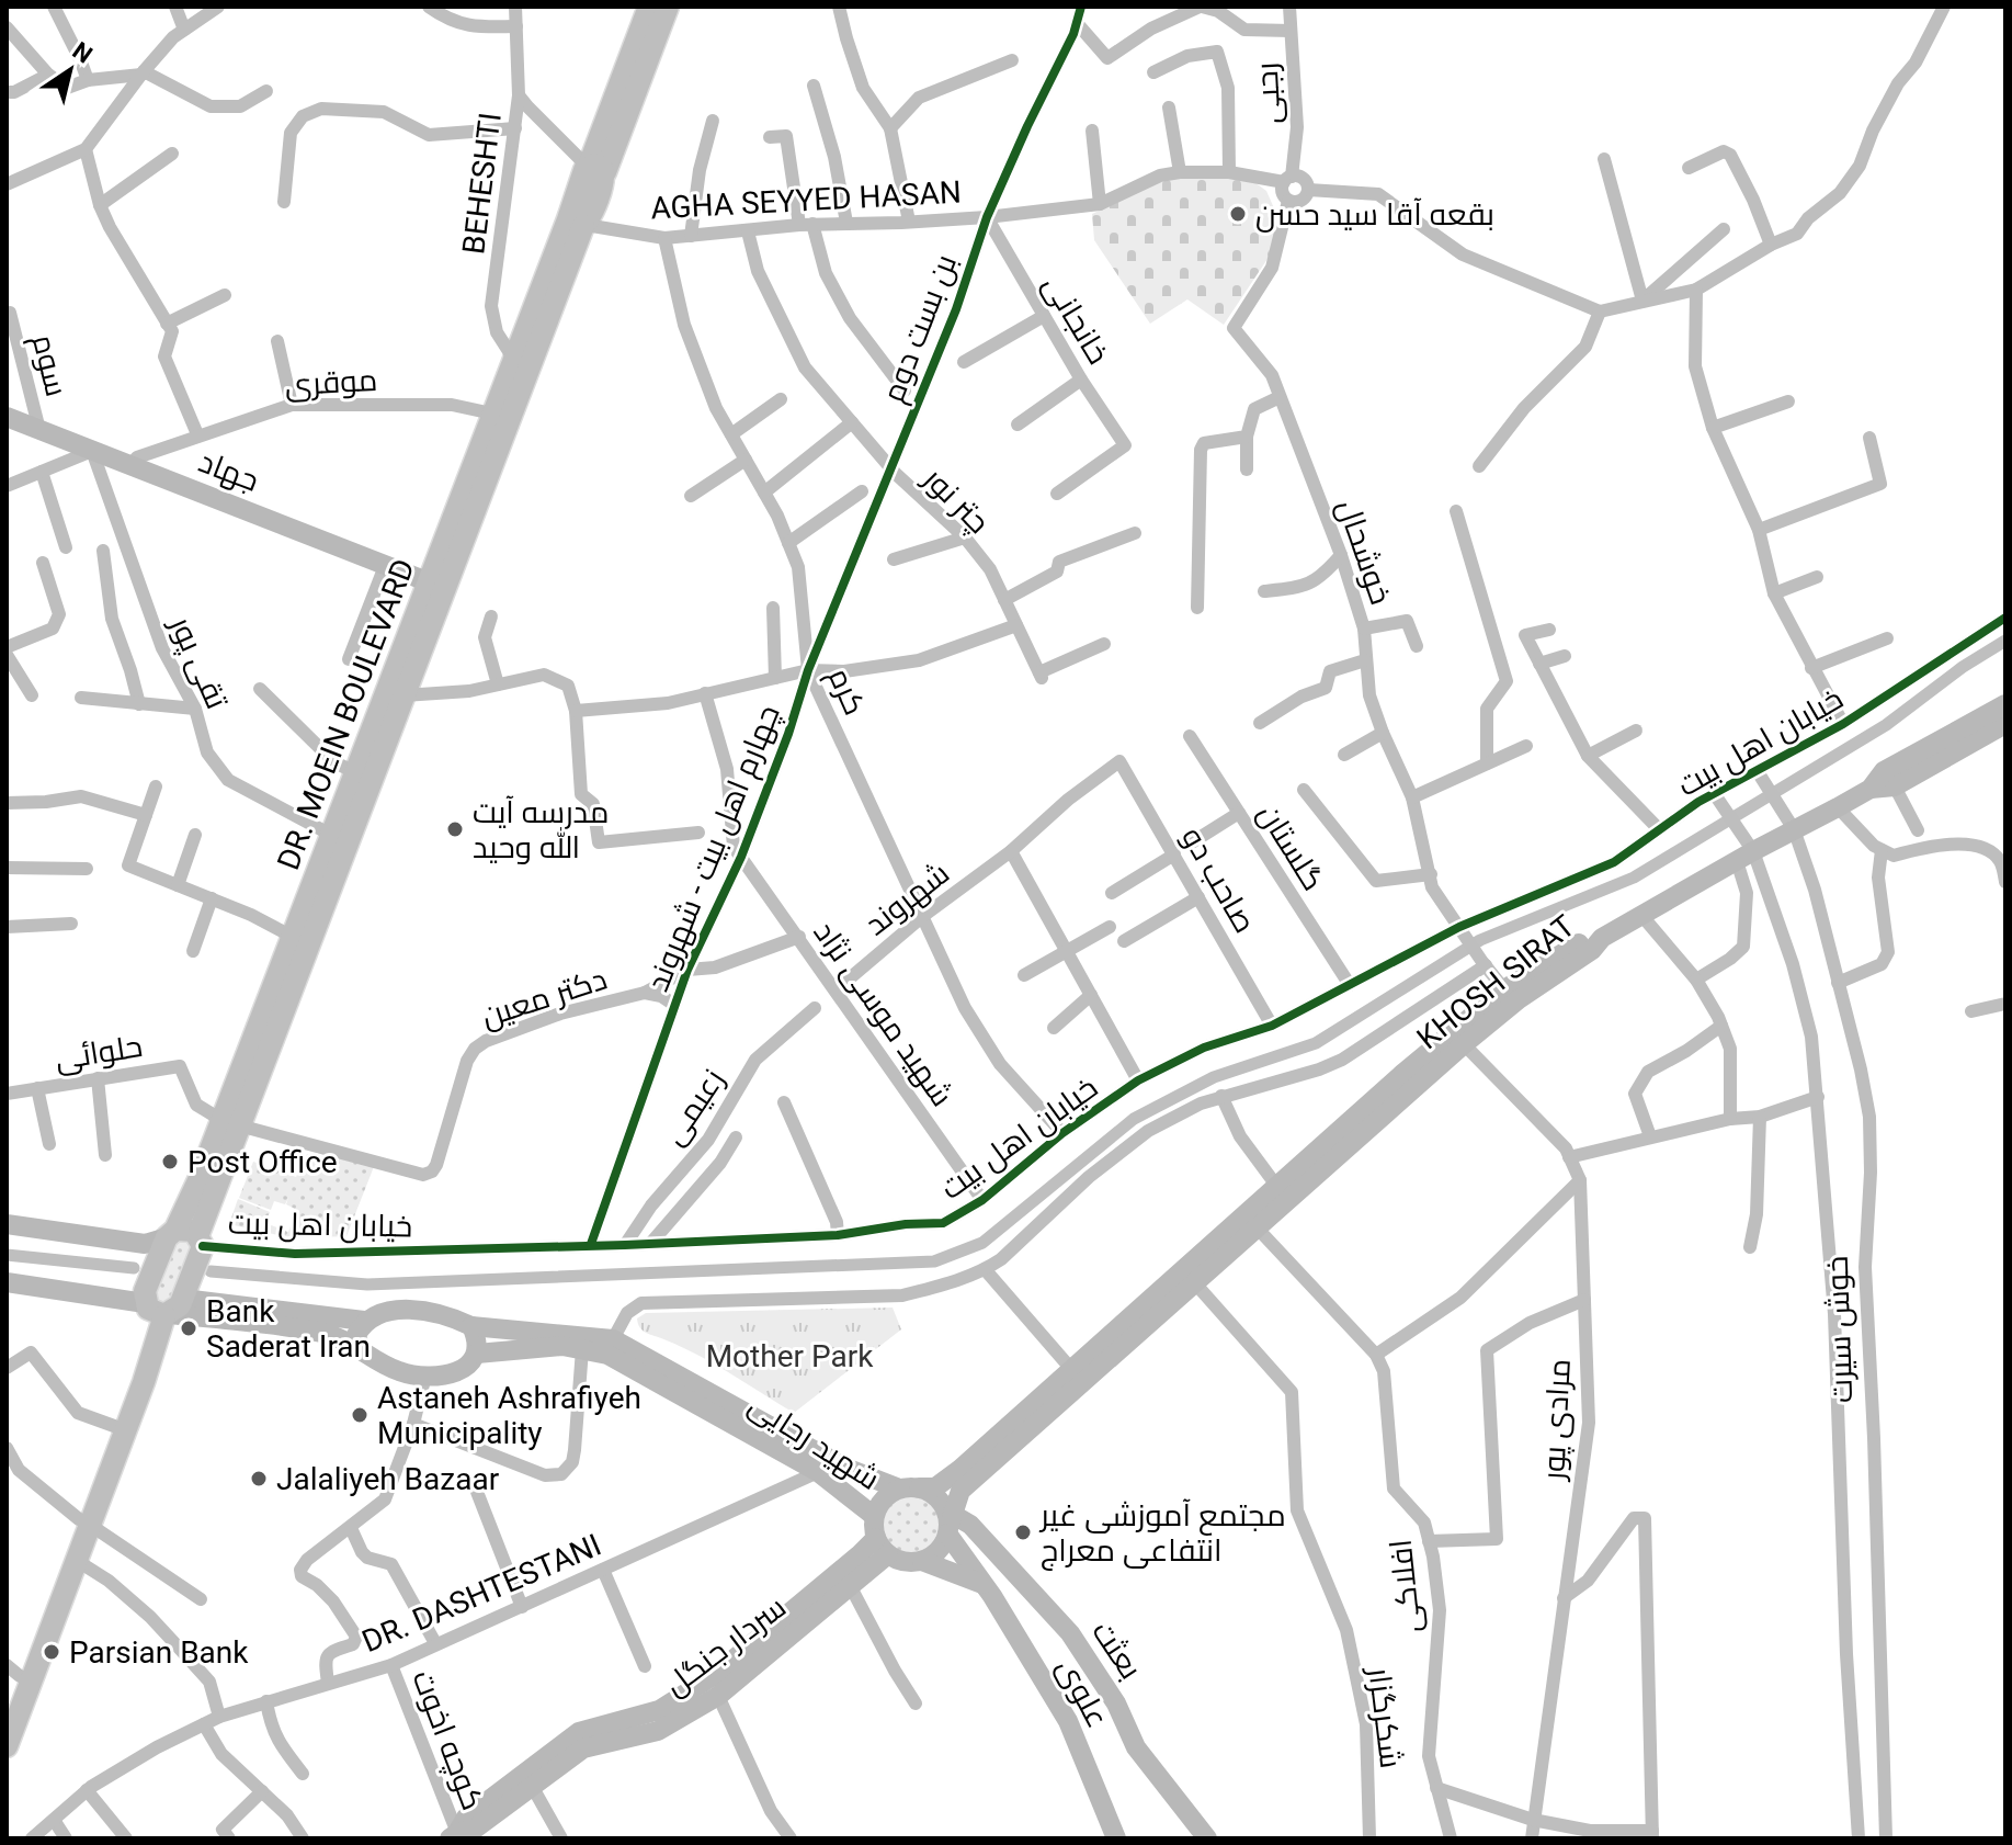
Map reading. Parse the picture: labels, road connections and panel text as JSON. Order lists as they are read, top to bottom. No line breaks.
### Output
{"streets":{"main road":["جهاد","DR. MOEIN BOULEVARD","KHOSH SIRAT","شهید رجایی","سردار جنگل","بعثت","علوی"],"street":["رجبی","BEHESHTI","AGHA SEYYED HASAN","خانجانی","بن بست دوم","سوم","موقری","چتر نور","خوشحال","تقی پور","کرم","خیابان اهل بیت","گلستان","چهارم اهل بیت - شهروند","صاحب دو","شهروند","دکتر معین","شهید موسی نژاد","حلوائی","زعیمی","خوش سیرت","مرادی پور","افلاکی","DR. DASHTESTANI","شکرگزار","کوچه اخوت"]},"crossings":[["رجبی","AGHA SEYYED HASAN"],["رجبی","خوشحال"],["BEHESHTI","DR. MOEIN BOULEVARD"],["AGHA SEYYED HASAN","خانجانی"],["AGHA SEYYED HASAN","بن بست دوم"],["AGHA SEYYED HASAN","چتر نور"],["AGHA SEYYED HASAN","خوشحال"],["AGHA SEYYED HASAN","کرم"],["AGHA SEYYED HASAN","DR. MOEIN BOULEVARD"],["خانجانی","بن بست دوم"],["بن بست دوم","چتر نور"],["بن بست دوم","کرم"],["بن بست دوم","چهارم اهل بیت - شهروند"],["سوم","جهاد"],["موقری","جهاد"],["موقری","DR. MOEIN BOULEVARD"],["جهاد","تقی پور"],["جهاد","DR. MOEIN BOULEVARD"],["خوشحال","خیابان اهل بیت"],["خوشحال","KHOSH SIRAT"],["تقی پور","DR. MOEIN BOULEVARD"],["کرم","خیابان اهل بیت"],["کرم","چهارم اهل بیت - شهروند"],["کرم","شهروند"],["DR. MOEIN BOULEVARD","خیابان اهل بیت"],["DR. MOEIN BOULEVARD","دکتر معین"],["DR. MOEIN BOULEVARD","حلوائی"],["خیابان اهل بیت","گلستان"],["خیابان اهل بیت","چهارم اهل بیت - شهروند"],["خیابان اهل بیت","صاحب دو"],["خیابان اهل بیت","شهید موسی نژاد"],["خیابان اهل بیت","زعیمی"],["خیابان اهل بیت","خوش سیرت"],["چهارم اهل بیت - شهروند","دکتر معین"],["چهارم اهل بیت - شهروند","شهید موسی نژاد"],["صاحب دو","شهروند"],["شهروند","شهید موسی نژاد"],["KHOSH SIRAT","مرادی پور"],["KHOSH SIRAT","شهید رجایی"],["KHOSH SIRAT","سردار جنگل"],["KHOSH SIRAT","بعثت"],["KHOSH SIRAT","علوی"],["KHOSH SIRAT","شکرگزار"],["دکتر معین","شهید موسی نژاد"],["دکتر معین","حلوائی"],["شهید رجایی","DR. DASHTESTANI"],["شهید رجایی","سردار جنگل"],["شهید رجایی","بعثت"],["شهید رجایی","علوی"],["DR. DASHTESTANI","کوچه اخوت"],["سردار جنگل","بعثت"],["سردار جنگل","علوی"],["سردار جنگل","کوچه اخوت"],["بعثت","علوی"]],"parks":["Mother Park"],"places":["بقعه آقا سید حسن","مدرسه آیت الله وحید","Post Office","Bank Saderat Iran","Astaneh Ashrafiyeh Municipality","Jalaliyeh Bazaar","مجتمع آموزشی غیر انتفاعی معراج","Parsian Bank"],"north":"top right"}
